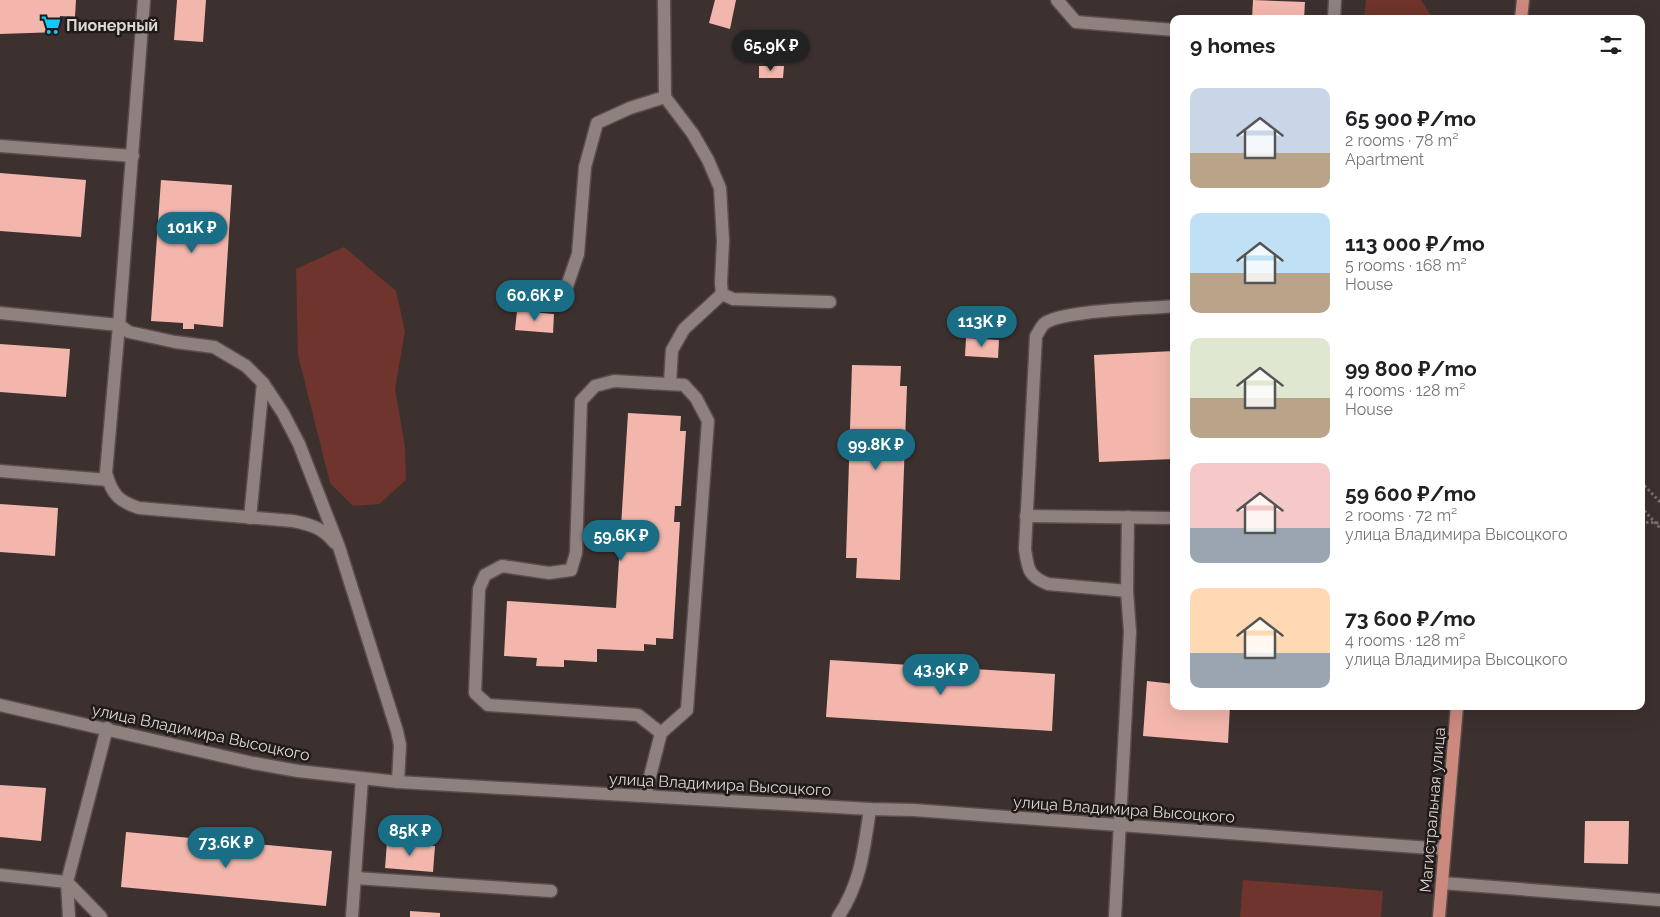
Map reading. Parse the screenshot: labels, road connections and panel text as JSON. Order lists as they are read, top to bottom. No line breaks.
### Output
{"streets":{"main road":["Магистральная улица"],"street":["улица Владимира Высоцкого"]},"crossings":[["улица Владимира Высоцкого","Магистральная улица"]],"places":{"supermarket":["Пионерный"]},"page":{"heading":"9 homes","price":["65.9K ₽","101K ₽","60.6K ₽","113K ₽","99.8K ₽","59.6K ₽","43.9K ₽","85K ₽","73.6K ₽"],"list":[{"name":"65 900 ₽/mo","note":"2 rooms · 78 m² · Apartment"},{"name":"113 000 ₽/mo","note":"5 rooms · 168 m² · House"},{"name":"99 800 ₽/mo","note":"4 rooms · 128 m² · House"},{"name":"59 600 ₽/mo","note":"2 rooms · 72 m² · улица Владимира Высоцкого"},{"name":"73 600 ₽/mo","note":"4 rooms · 128 m² · улица Владимира Высоцкого"}]}}
